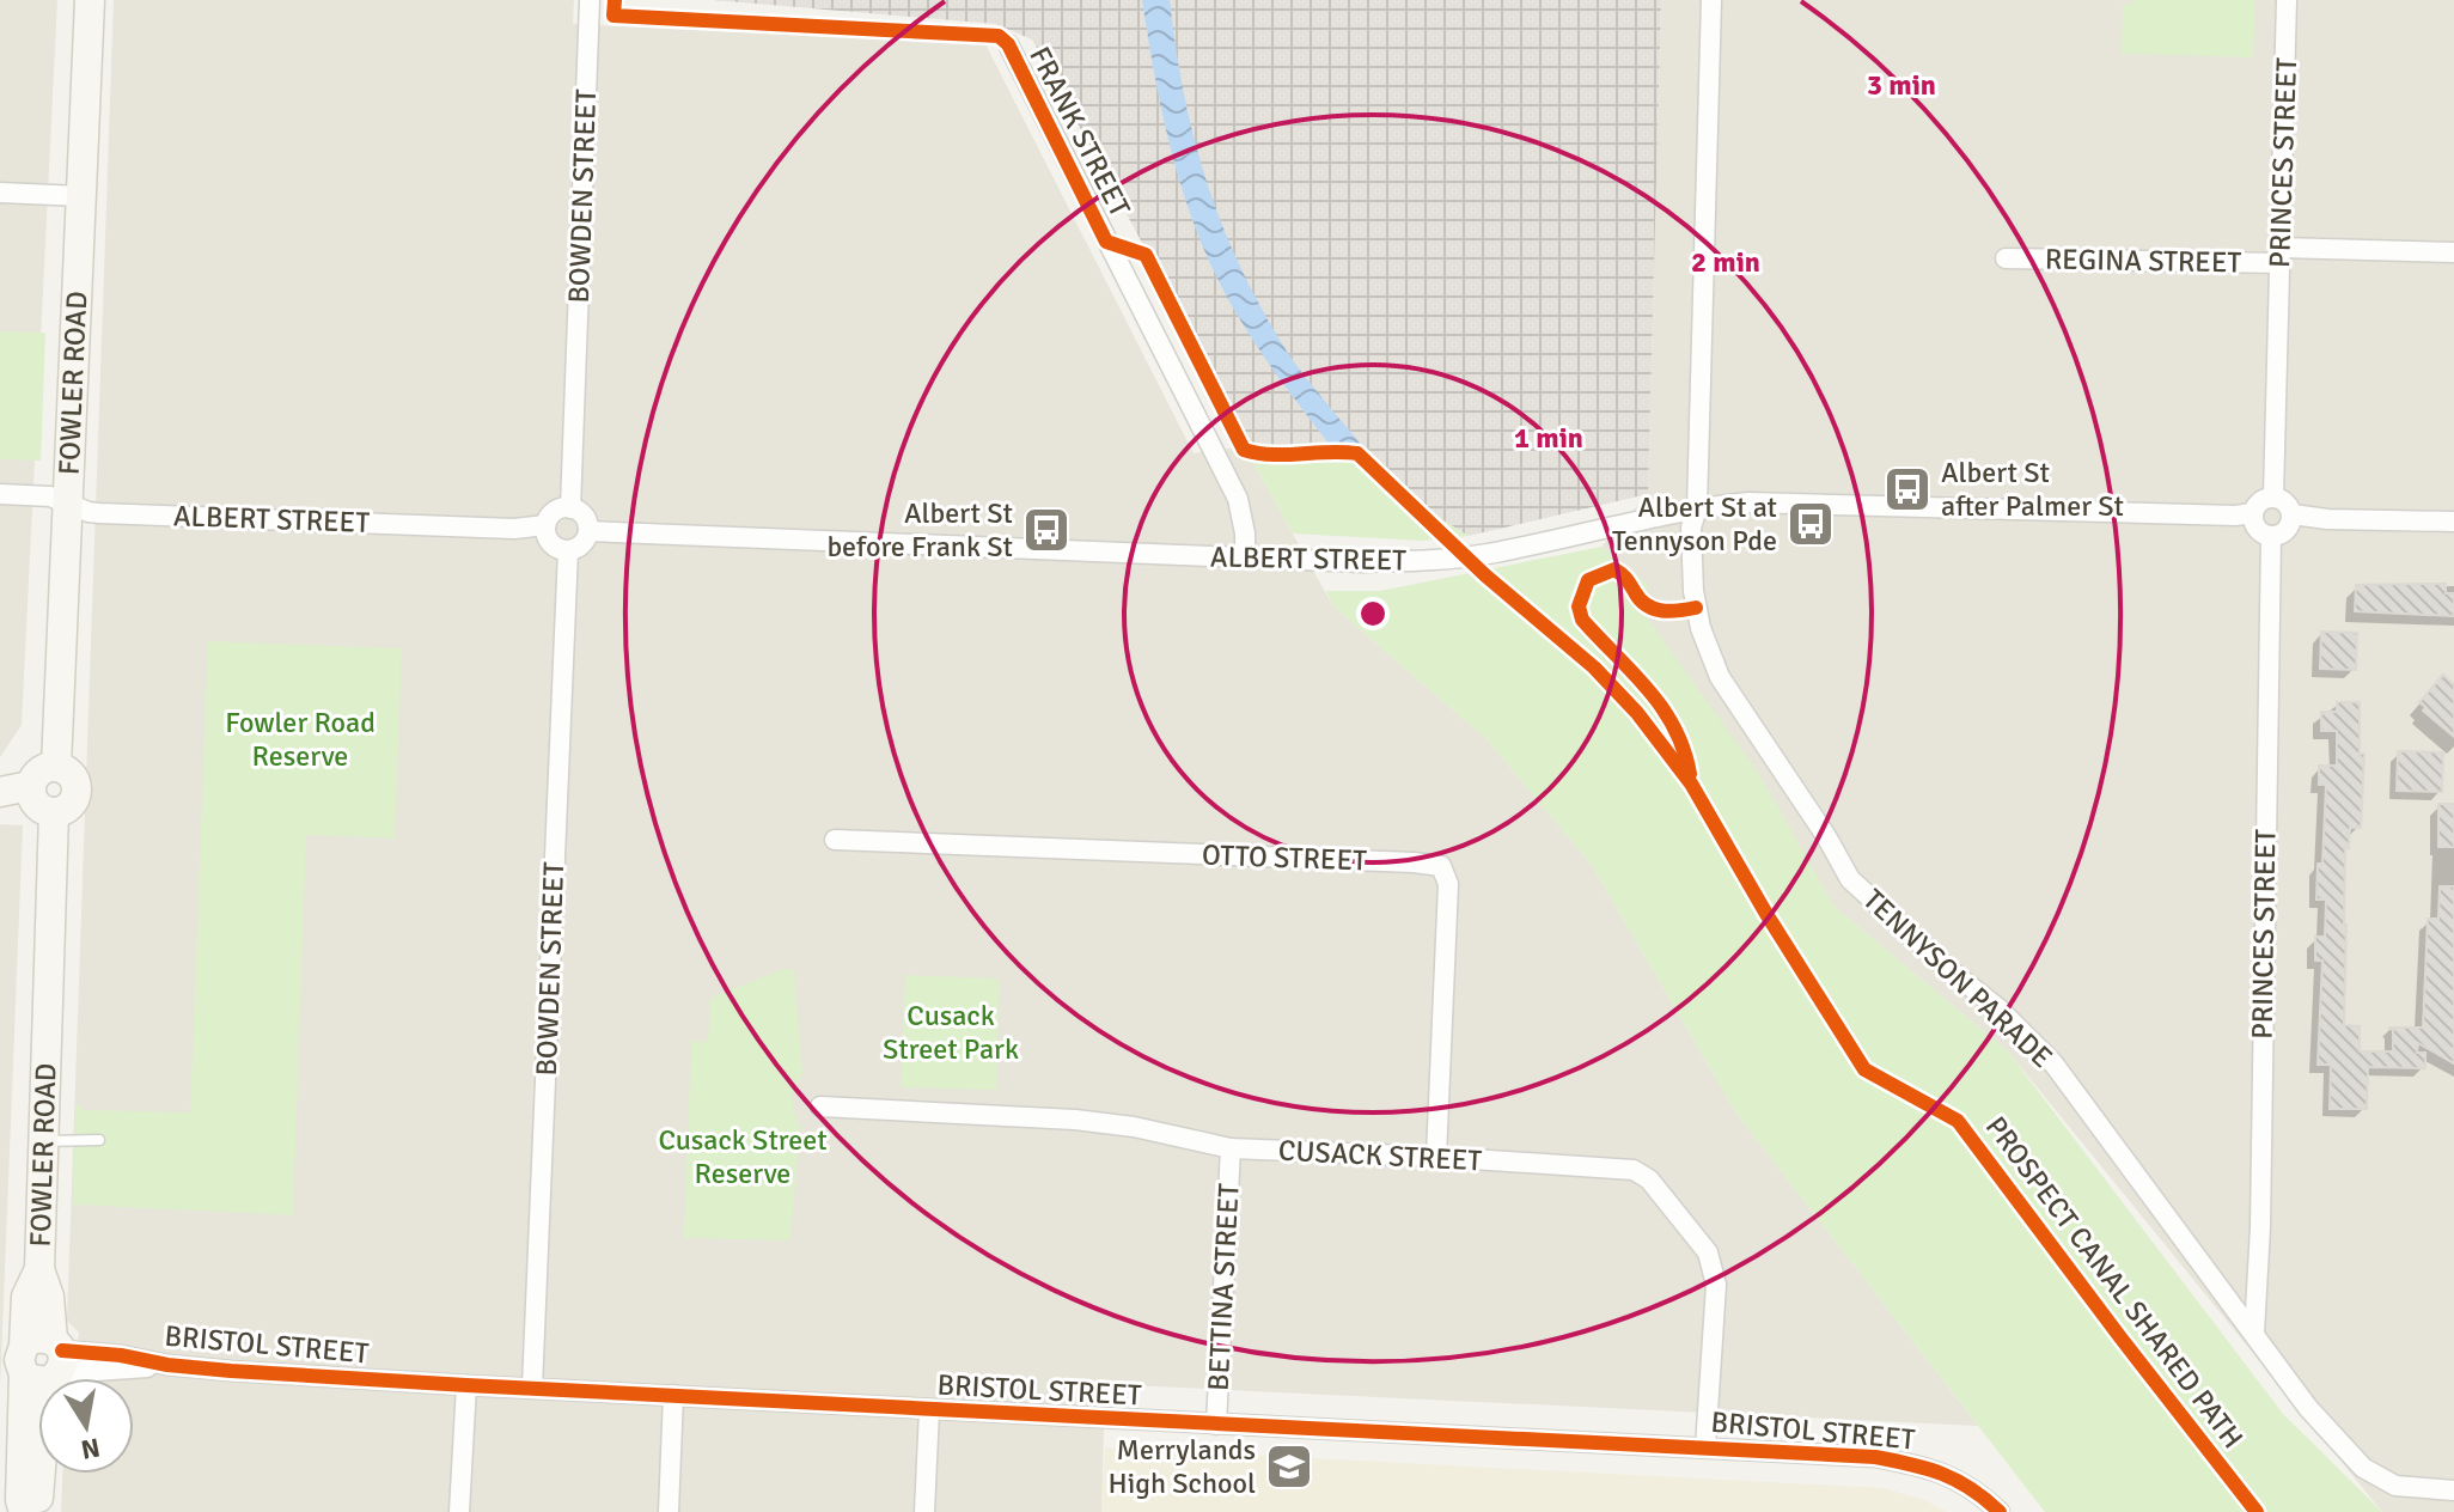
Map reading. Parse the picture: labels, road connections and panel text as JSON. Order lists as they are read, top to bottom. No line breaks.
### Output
{"streets":{"main road":["FOWLER ROAD"],"street":["FRANK STREET","PRINCES STREET","BOWDEN STREET","REGINA STREET","ALBERT STREET","OTTO STREET","TENNYSON PARADE","CUSACK STREET","BETTINA STREET","BRISTOL STREET"],"cycle path":["PROSPECT CANAL SHARED PATH"]},"crossings":[["FRANK STREET","ALBERT STREET"],["PRINCES STREET","REGINA STREET"],["PRINCES STREET","ALBERT STREET"],["PRINCES STREET","TENNYSON PARADE"],["BOWDEN STREET","ALBERT STREET"],["BOWDEN STREET","BRISTOL STREET"],["FOWLER ROAD","ALBERT STREET"],["FOWLER ROAD","BRISTOL STREET"],["ALBERT STREET","TENNYSON PARADE"],["OTTO STREET","CUSACK STREET"],["CUSACK STREET","BETTINA STREET"],["CUSACK STREET","BRISTOL STREET"],["BETTINA STREET","BRISTOL STREET"]],"parks":["Fowler Road Reserve","Cusack Street Park","Cusack Street Reserve"],"places":{"bus stop":["Albert St after Palmer St","Albert St at Tennyson Pde","Albert St before Frank St"],"school or university":["Merrylands High School"]},"north":"bottom","rings":["3 min","2 min","1 min"]}
